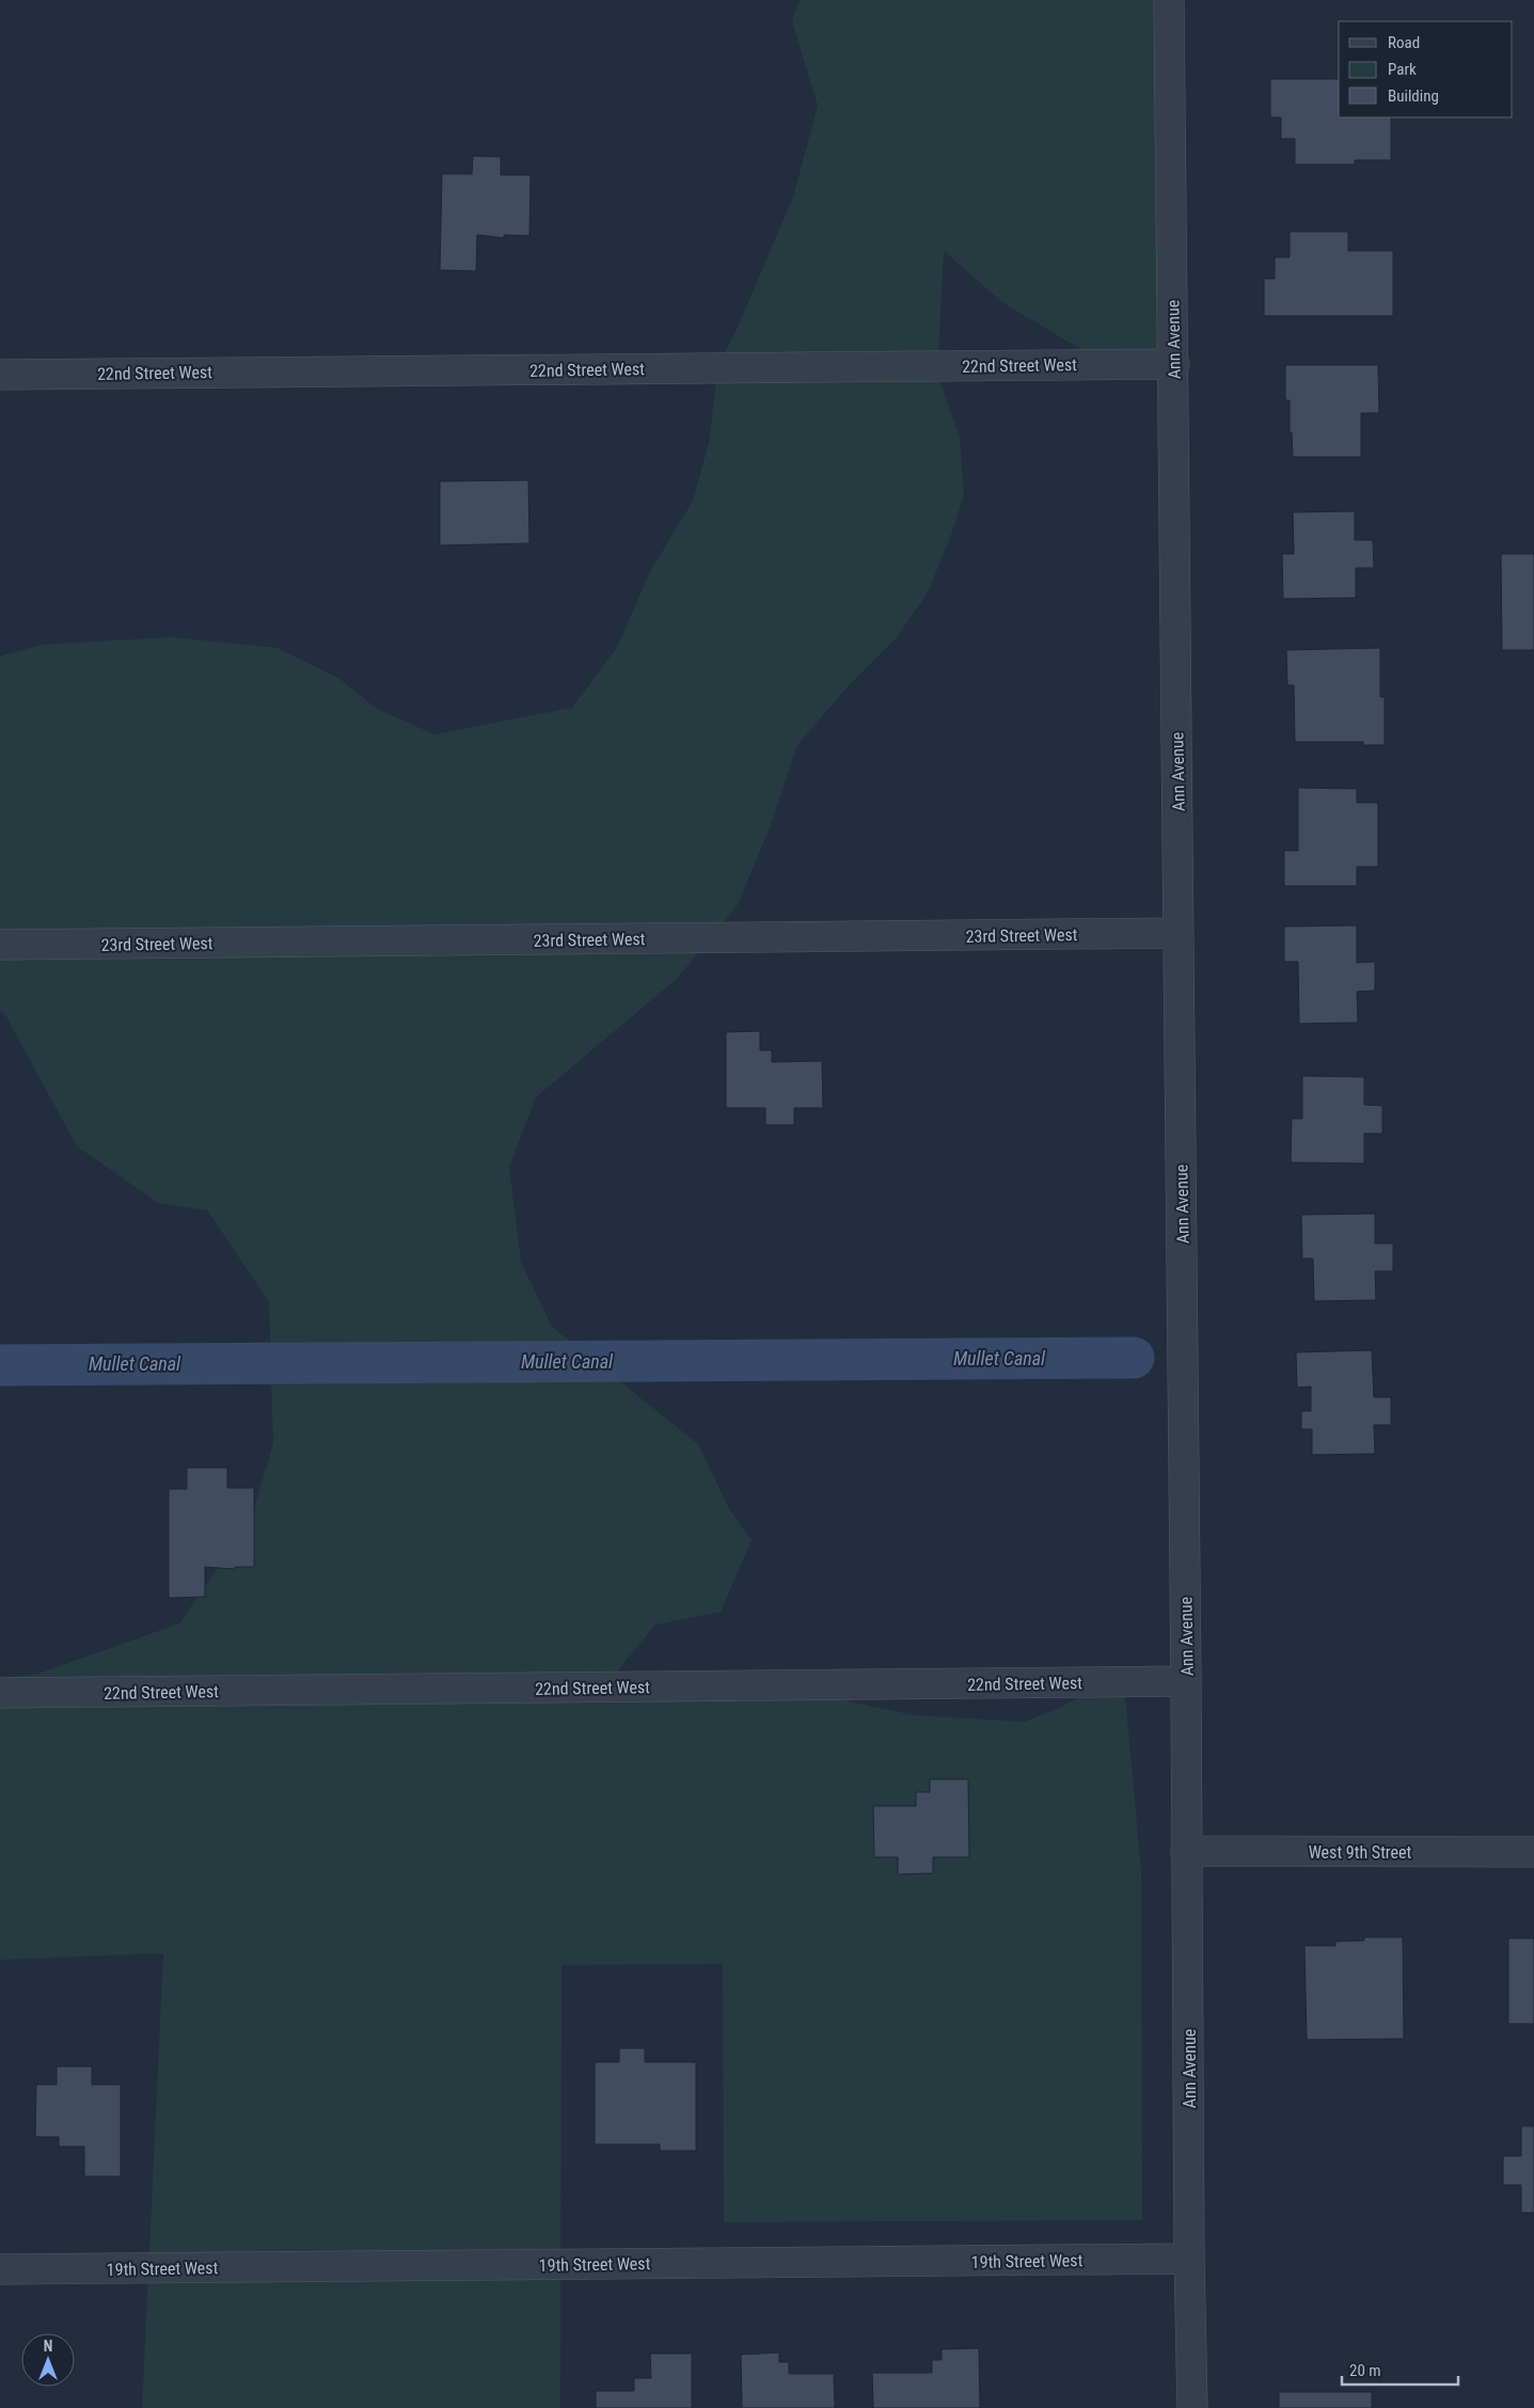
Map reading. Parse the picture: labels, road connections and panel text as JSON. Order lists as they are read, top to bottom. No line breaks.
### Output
{"streets":{"street":["Ann Avenue","22nd Street West","23rd Street West","West 9th Street","19th Street West"]},"crossings":[["Ann Avenue","22nd Street West"],["Ann Avenue","23rd Street West"],["Ann Avenue","West 9th Street"],["Ann Avenue","19th Street West"]],"water":["Mullet Canal"],"legend":["Road","Park","Building"],"scale_bar":"20 m","north":"top"}
